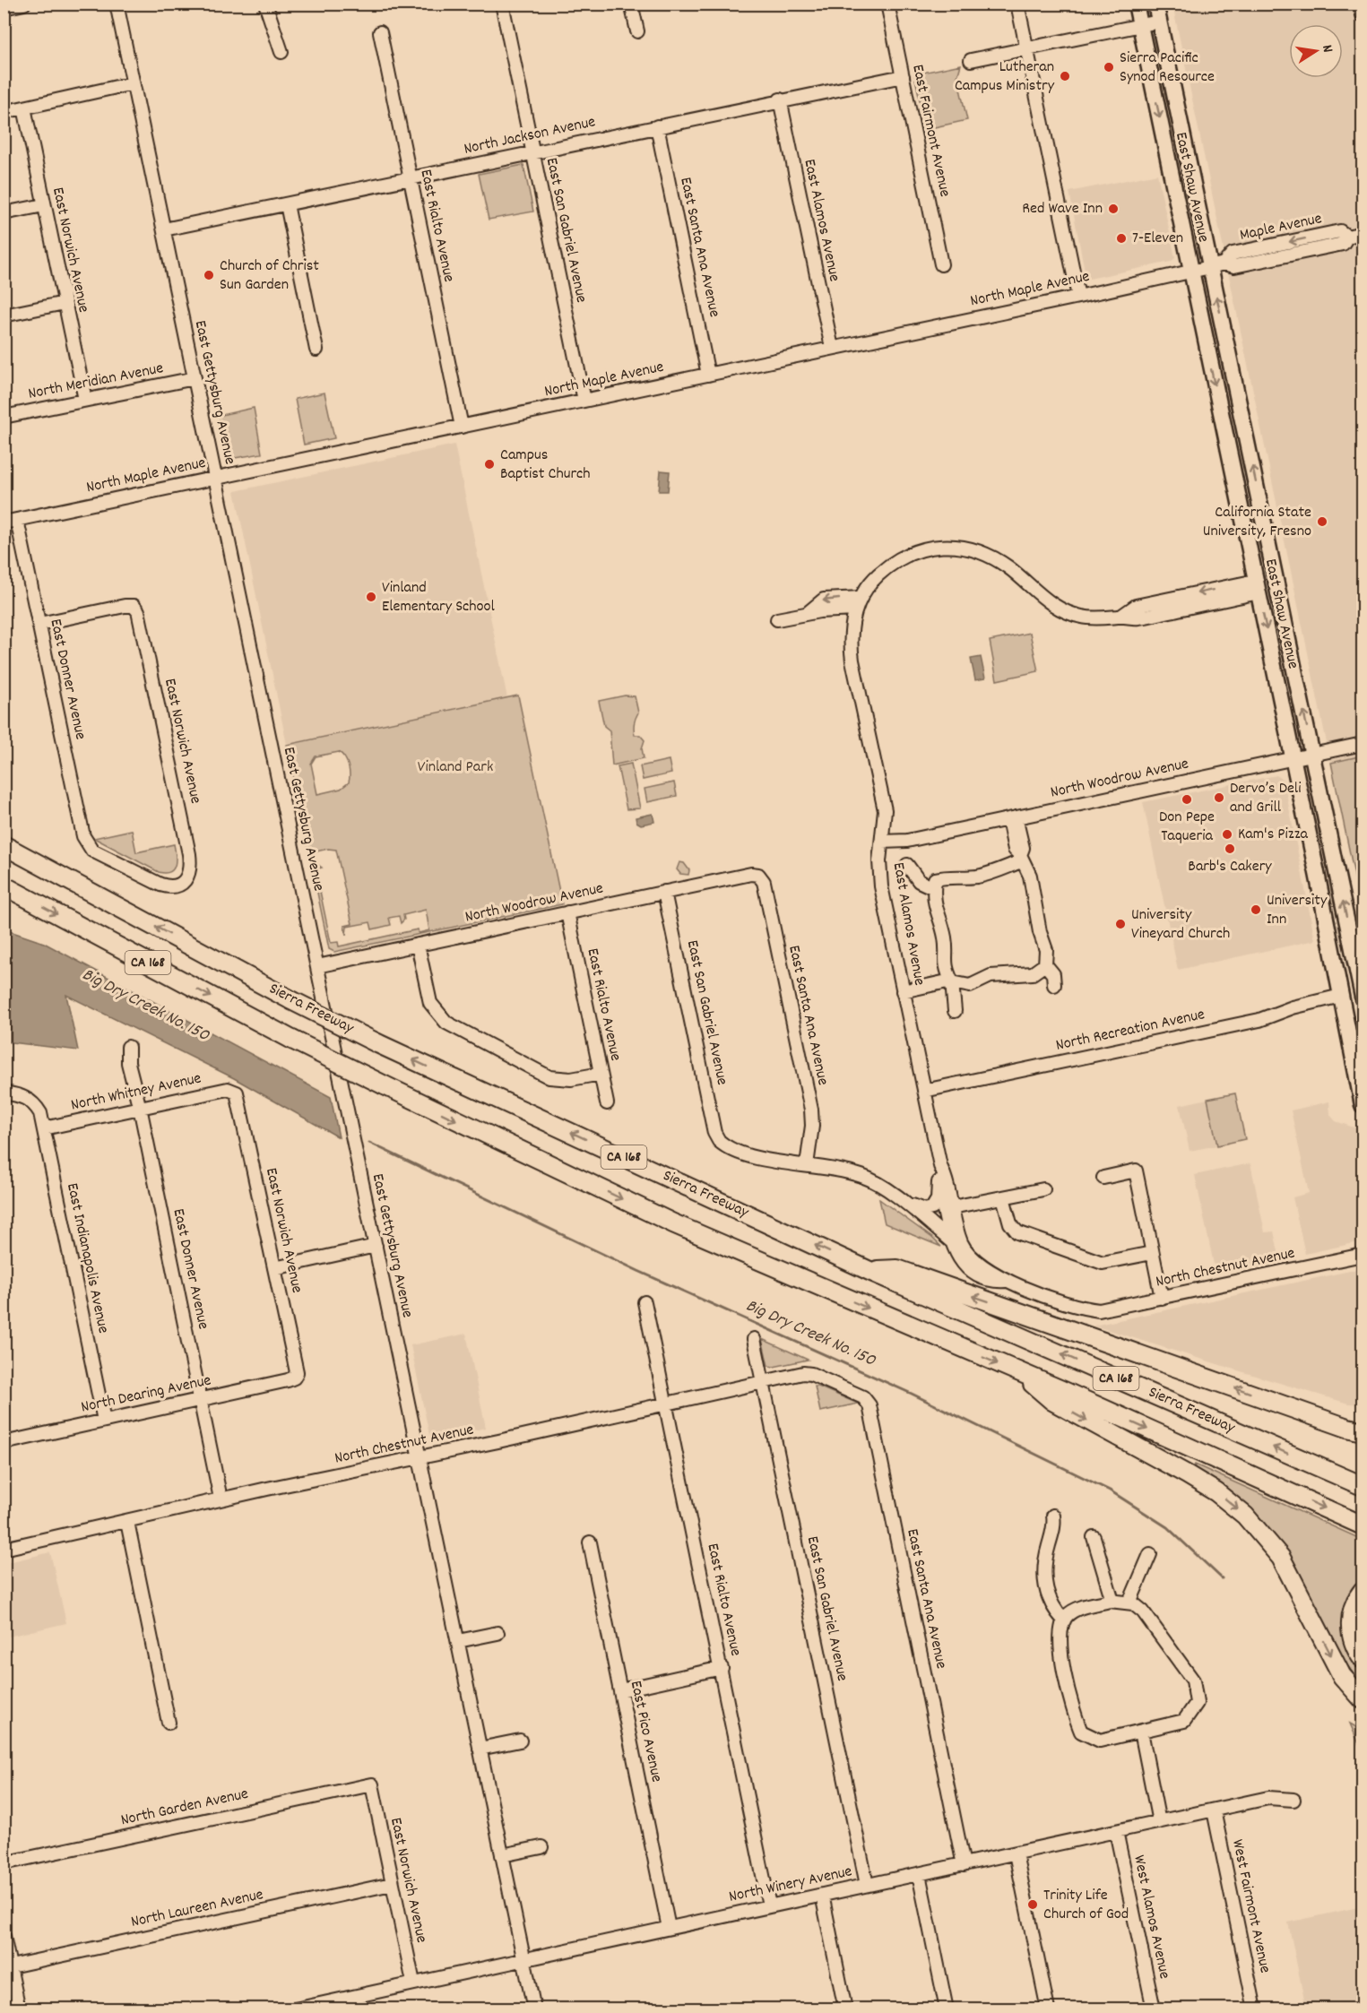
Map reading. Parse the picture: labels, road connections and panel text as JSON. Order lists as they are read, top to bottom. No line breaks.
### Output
{"streets":{"highway":["CA 168","Sierra Freeway"],"main road":["East Shaw Avenue"],"street":["East Fairmont Avenue","North Jackson Avenue","East Alamos Avenue","East Rialto Avenue","Maple Avenue","East San Gabriel Avenue","East Santa Ana Avenue","East Norwich Avenue","North Maple Avenue","North Meridian Avenue","East Gettysburg Avenue","East Donner Avenue","North Woodrow Avenue","North Recreation Avenue","North Whitney Avenue","East Indianapolis Avenue","North Chestnut Avenue","North Dearing Avenue","East Pico Avenue","North Garden Avenue","North Winery Avenue","West Fairmont Avenue","North Laureen Avenue","West Alamos Avenue"]},"crossings":[["East Fairmont Avenue","North Jackson Avenue"],["North Jackson Avenue","East Alamos Avenue"],["North Jackson Avenue","East Rialto Avenue"],["North Jackson Avenue","East San Gabriel Avenue"],["North Jackson Avenue","East Santa Ana Avenue"],["North Jackson Avenue","East Gettysburg Avenue"],["East Shaw Avenue","Maple Avenue"],["East Shaw Avenue","North Maple Avenue"],["East Shaw Avenue","North Woodrow Avenue"],["East Shaw Avenue","North Recreation Avenue"],["East Alamos Avenue","North Maple Avenue"],["East Alamos Avenue","North Woodrow Avenue"],["East Alamos Avenue","North Recreation Avenue"],["East Rialto Avenue","North Maple Avenue"],["East Rialto Avenue","North Woodrow Avenue"],["East Rialto Avenue","North Chestnut Avenue"],["East Rialto Avenue","North Winery Avenue"],["Maple Avenue","North Maple Avenue"],["East San Gabriel Avenue","East Santa Ana Avenue"],["East San Gabriel Avenue","North Maple Avenue"],["East San Gabriel Avenue","North Woodrow Avenue"],["East San Gabriel Avenue","North Chestnut Avenue"],["East San Gabriel Avenue","North Winery Avenue"],["East Santa Ana Avenue","North Maple Avenue"],["East Santa Ana Avenue","North Woodrow Avenue"],["East Santa Ana Avenue","North Chestnut Avenue"],["East Santa Ana Avenue","North Winery Avenue"],["East Norwich Avenue","North Meridian Avenue"],["East Norwich Avenue","East Donner Avenue"],["East Norwich Avenue","North Whitney Avenue"],["East Norwich Avenue","North Dearing Avenue"],["East Norwich Avenue","North Garden Avenue"],["East Norwich Avenue","North Winery Avenue"],["East Norwich Avenue","North Laureen Avenue"],["North Maple Avenue","East Gettysburg Avenue"],["North Maple Avenue","East Donner Avenue"],["North Meridian Avenue","East Gettysburg Avenue"],["East Gettysburg Avenue","North Woodrow Avenue"],["East Gettysburg Avenue","North Chestnut Avenue"],["East Gettysburg Avenue","North Winery Avenue"],["East Donner Avenue","North Whitney Avenue"],["East Donner Avenue","North Chestnut Avenue"],["East Donner Avenue","North Dearing Avenue"],["North Whitney Avenue","East Indianapolis Avenue"],["East Indianapolis Avenue","North Dearing Avenue"],["East Pico Avenue","North Winery Avenue"],["North Winery Avenue","West Fairmont Avenue"],["North Winery Avenue","West Alamos Avenue"]],"water":["Big Dry Creek No. 150"],"parks":["Vinland Park"],"places":["Sierra Pacific Synod Resource","Lutheran Campus Ministry","Red Wave Inn","7-Eleven","Church of Christ Sun Garden","Campus Baptist Church","California State University, Fresno","Vinland Elementary School","Dervo’s Deli and Grill","Don Pepe Taqueria","Kam's Pizza","Barb's Cakery","University Inn","University Vineyard Church","Trinity Life Church of God"],"north":"right"}
